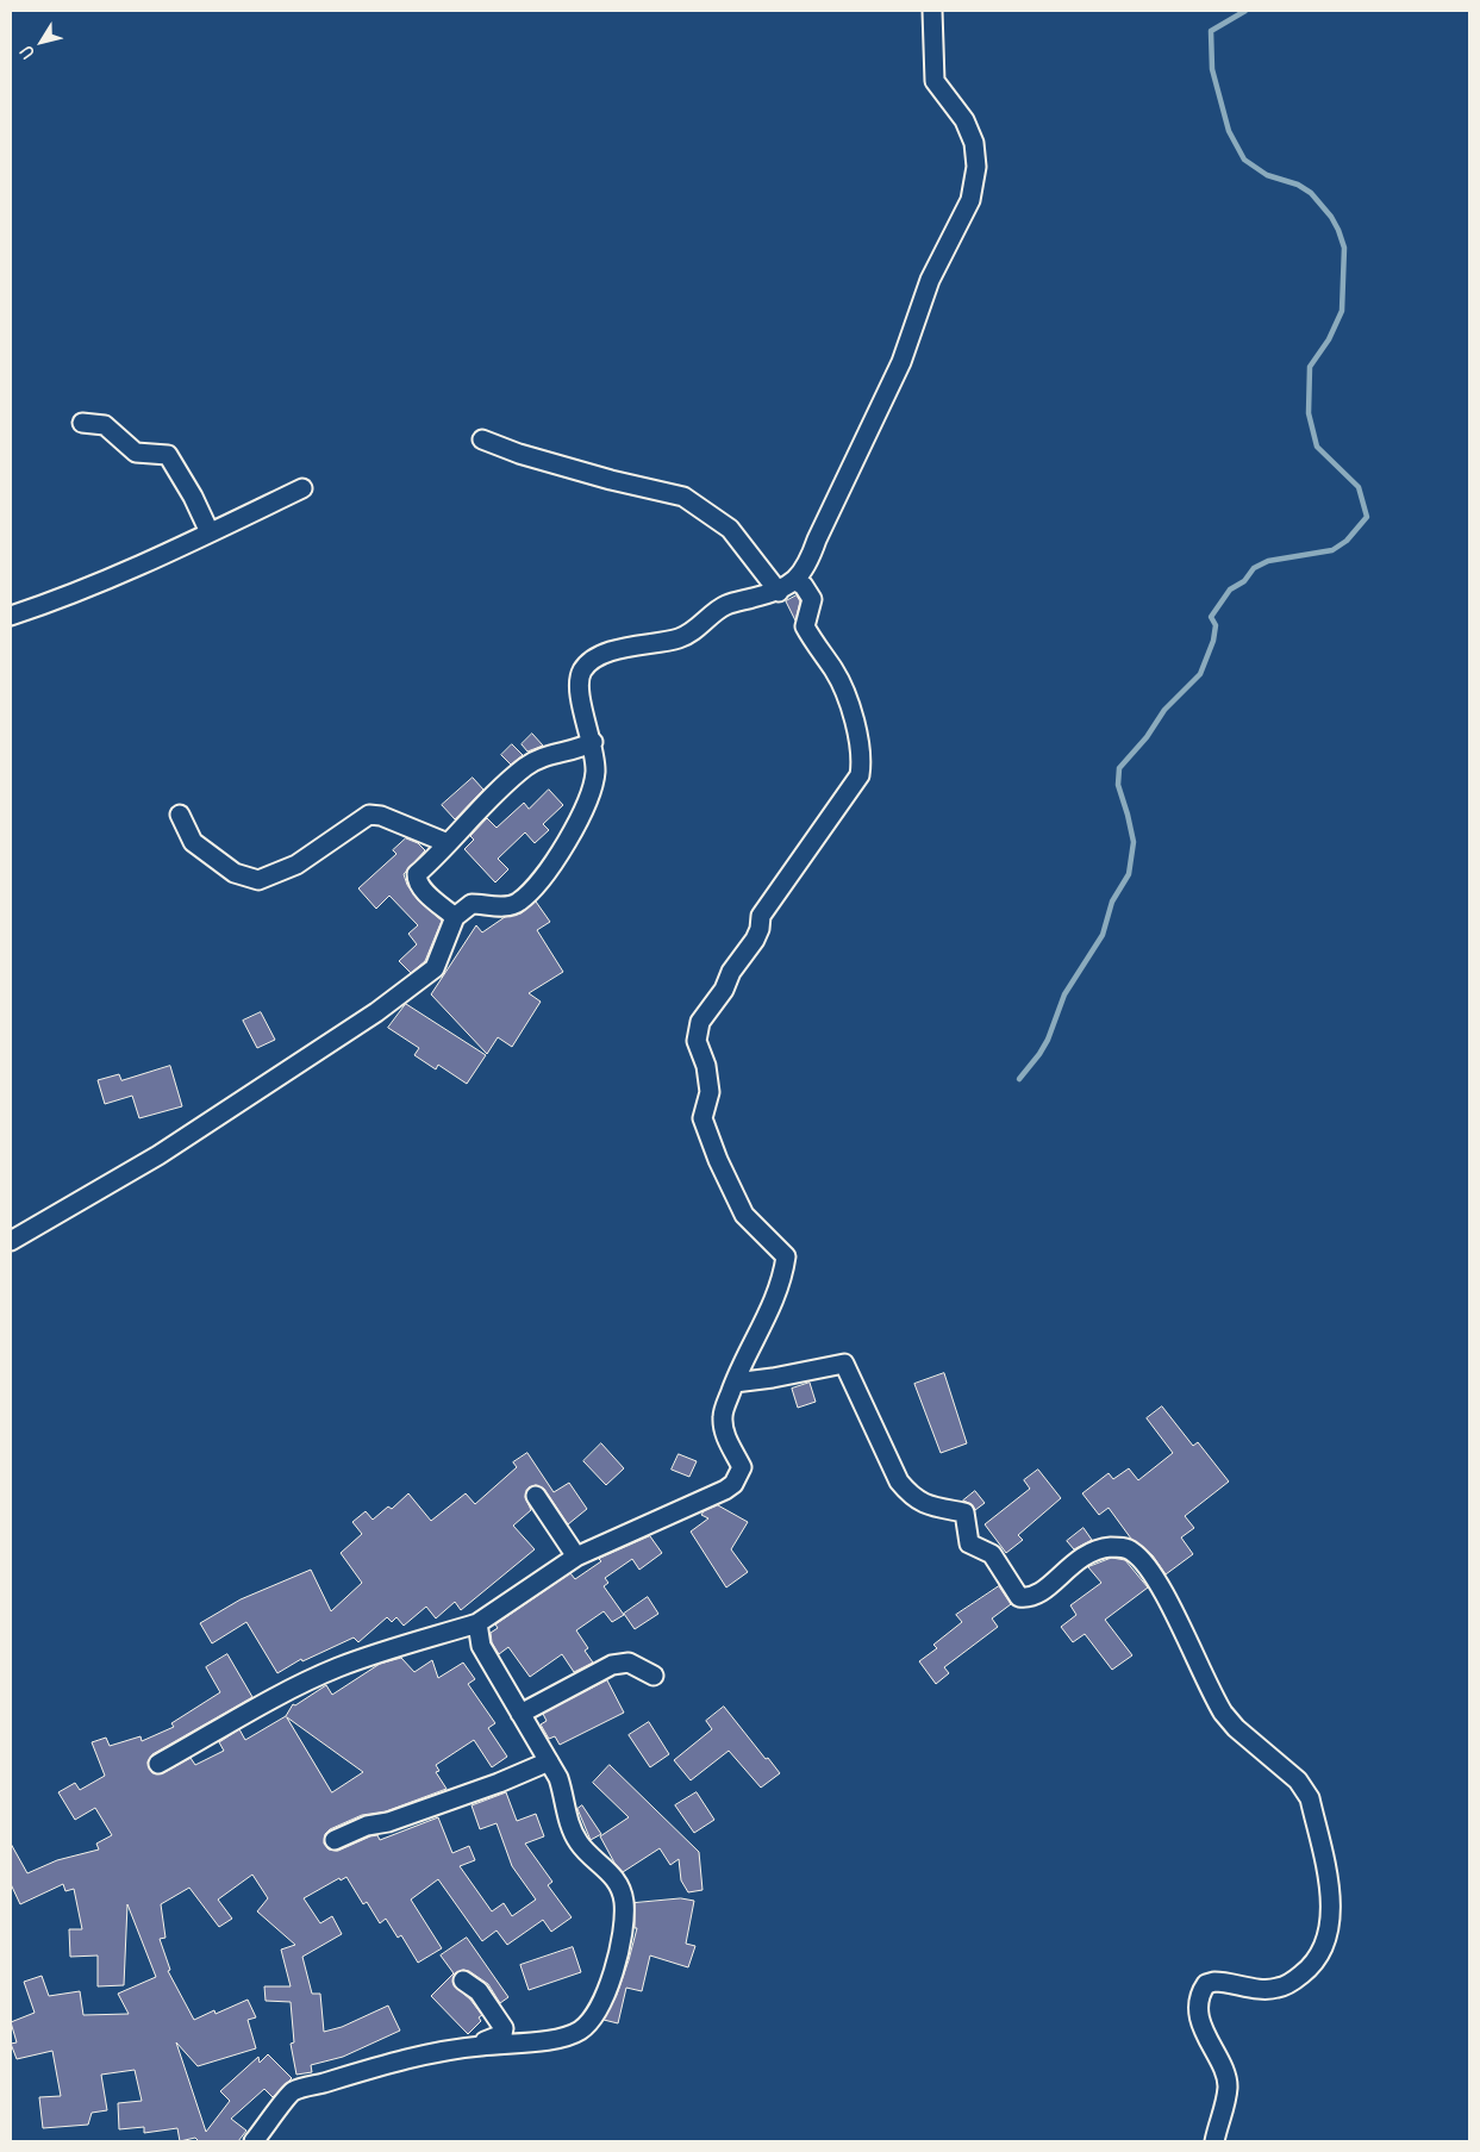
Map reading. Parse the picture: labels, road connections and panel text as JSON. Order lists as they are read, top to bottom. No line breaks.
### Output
{"north":"bottom left"}
